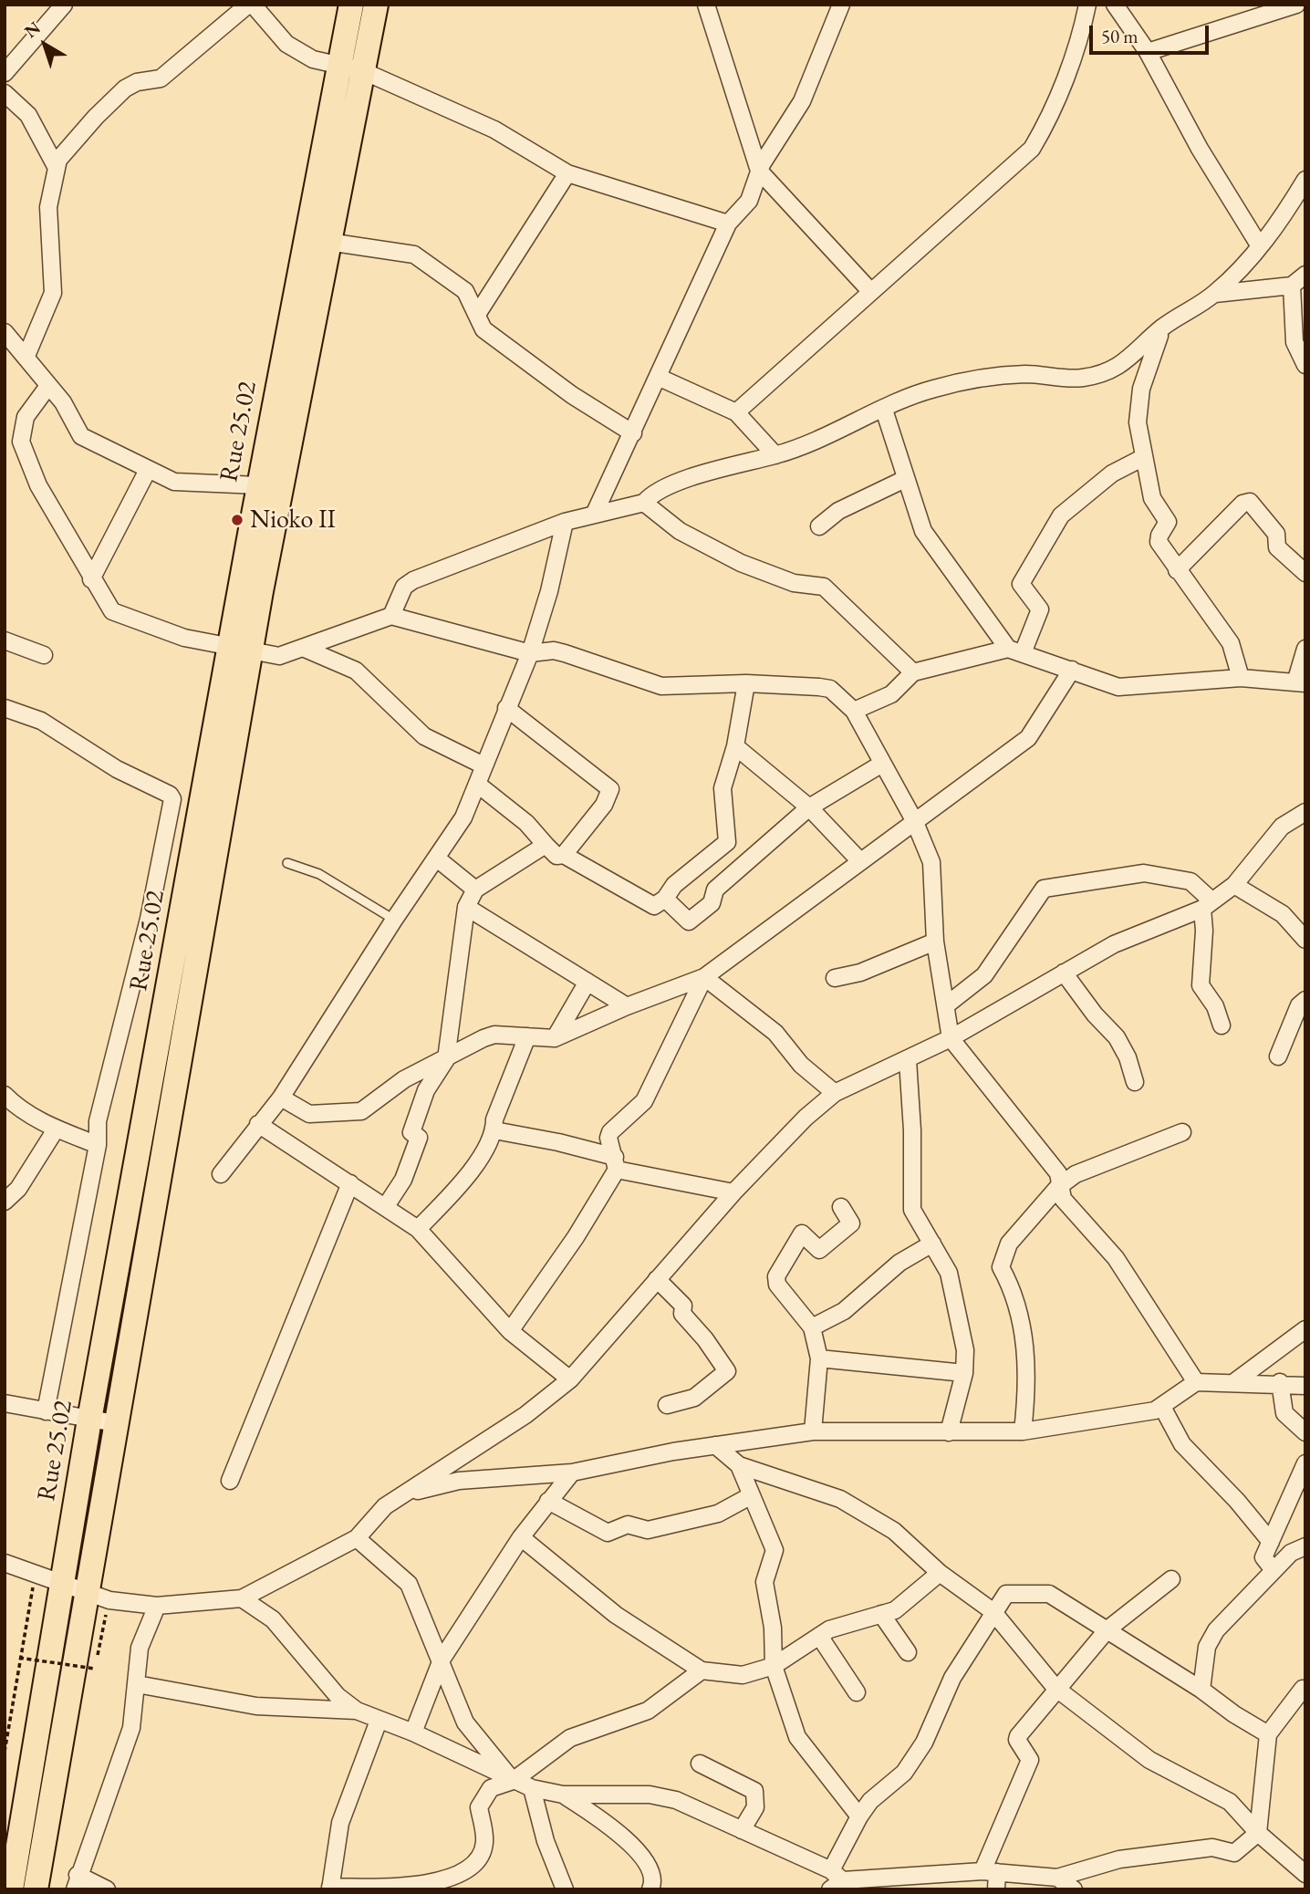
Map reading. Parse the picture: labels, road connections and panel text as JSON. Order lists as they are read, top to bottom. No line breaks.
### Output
{"streets":{"main road":["Rue 25.02"]},"places":["Nioko II"],"scale_bar":"50 m","north":"top left"}
